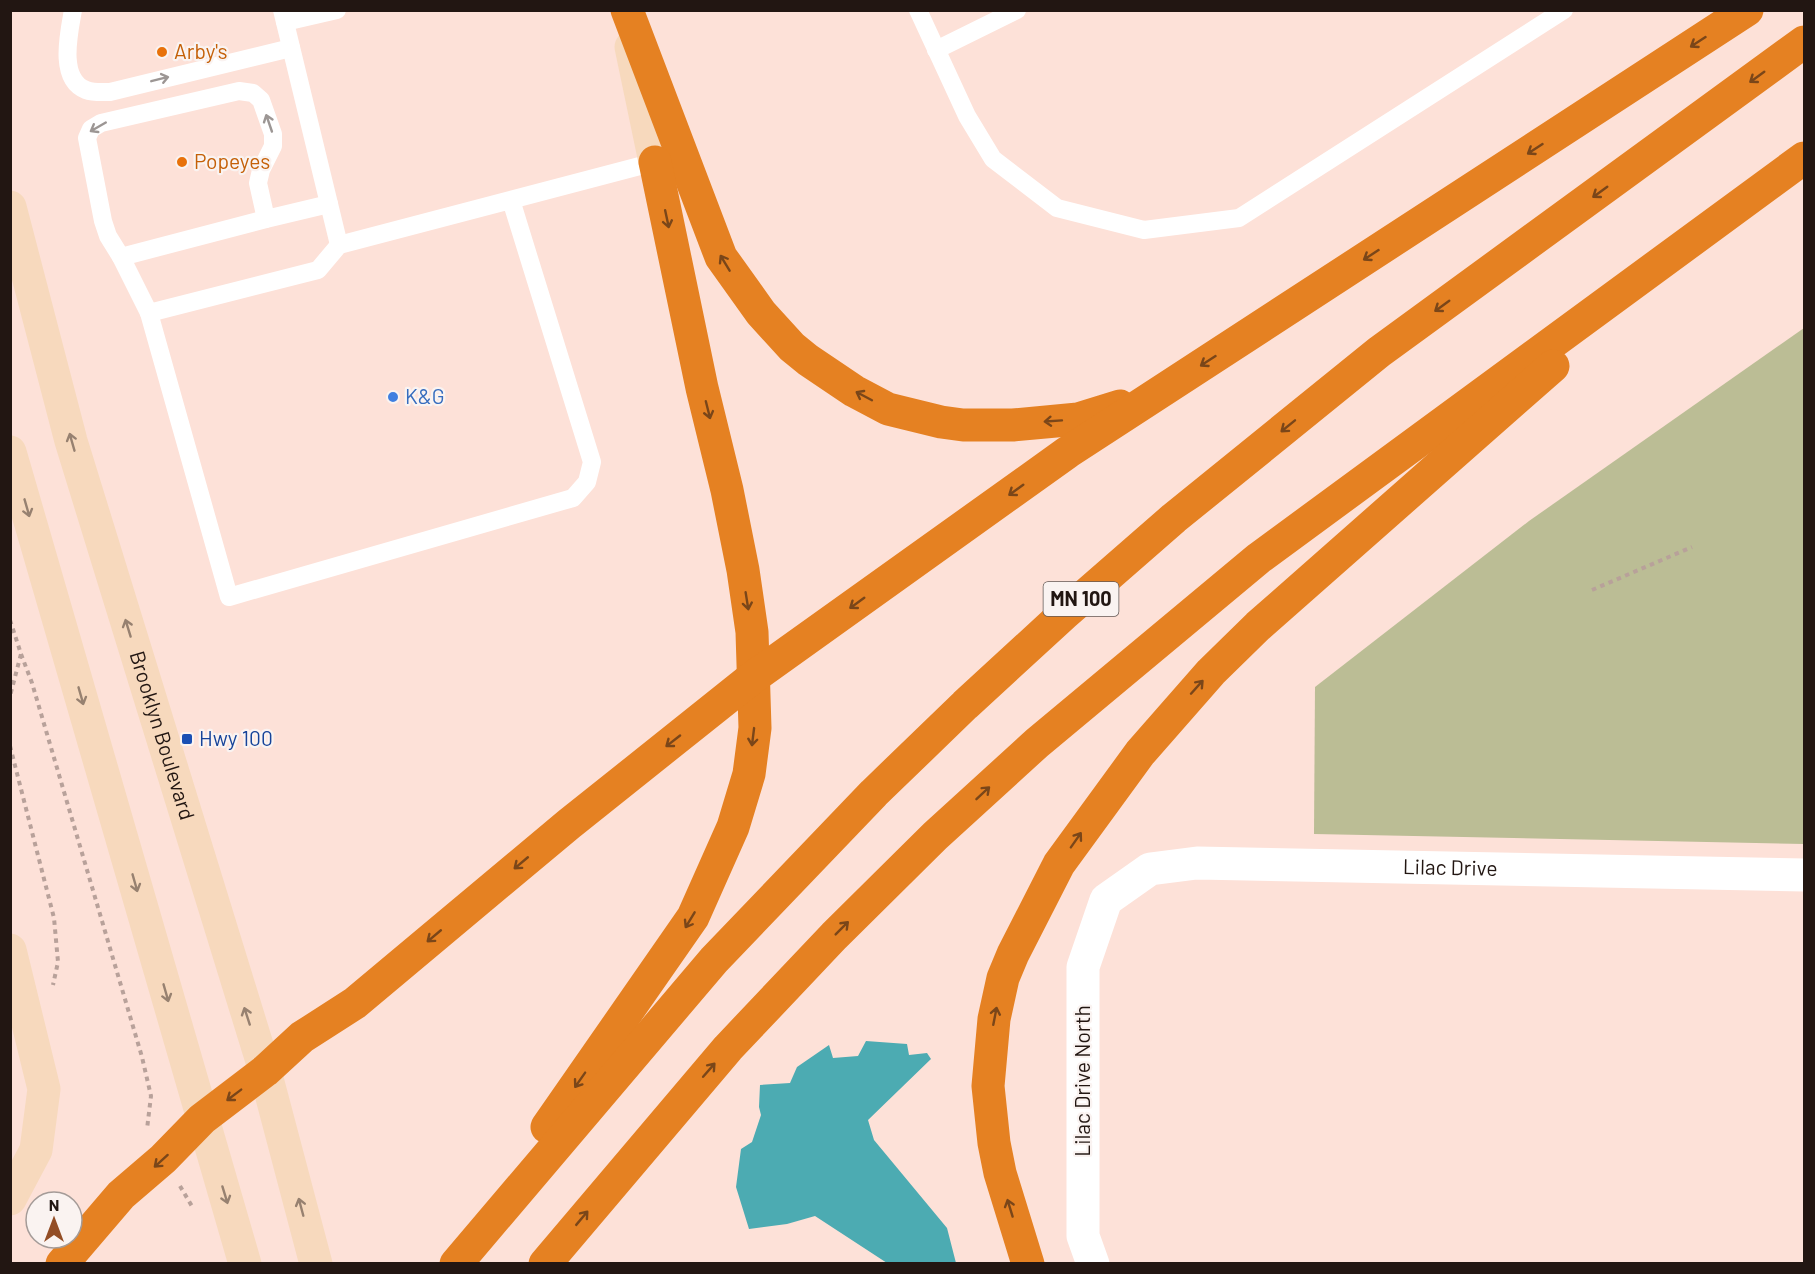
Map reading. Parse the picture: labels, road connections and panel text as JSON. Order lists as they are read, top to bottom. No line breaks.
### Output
{"streets":{"highway":["MN 100"],"main road":["Brooklyn Boulevard"],"street":["Lilac Drive","Lilac Drive North"]},"crossings":[["Lilac Drive","Lilac Drive North"]],"places":{"other":["Arby's","Popeyes","K&G"],"transit":["Hwy 100"]},"north":"top"}
